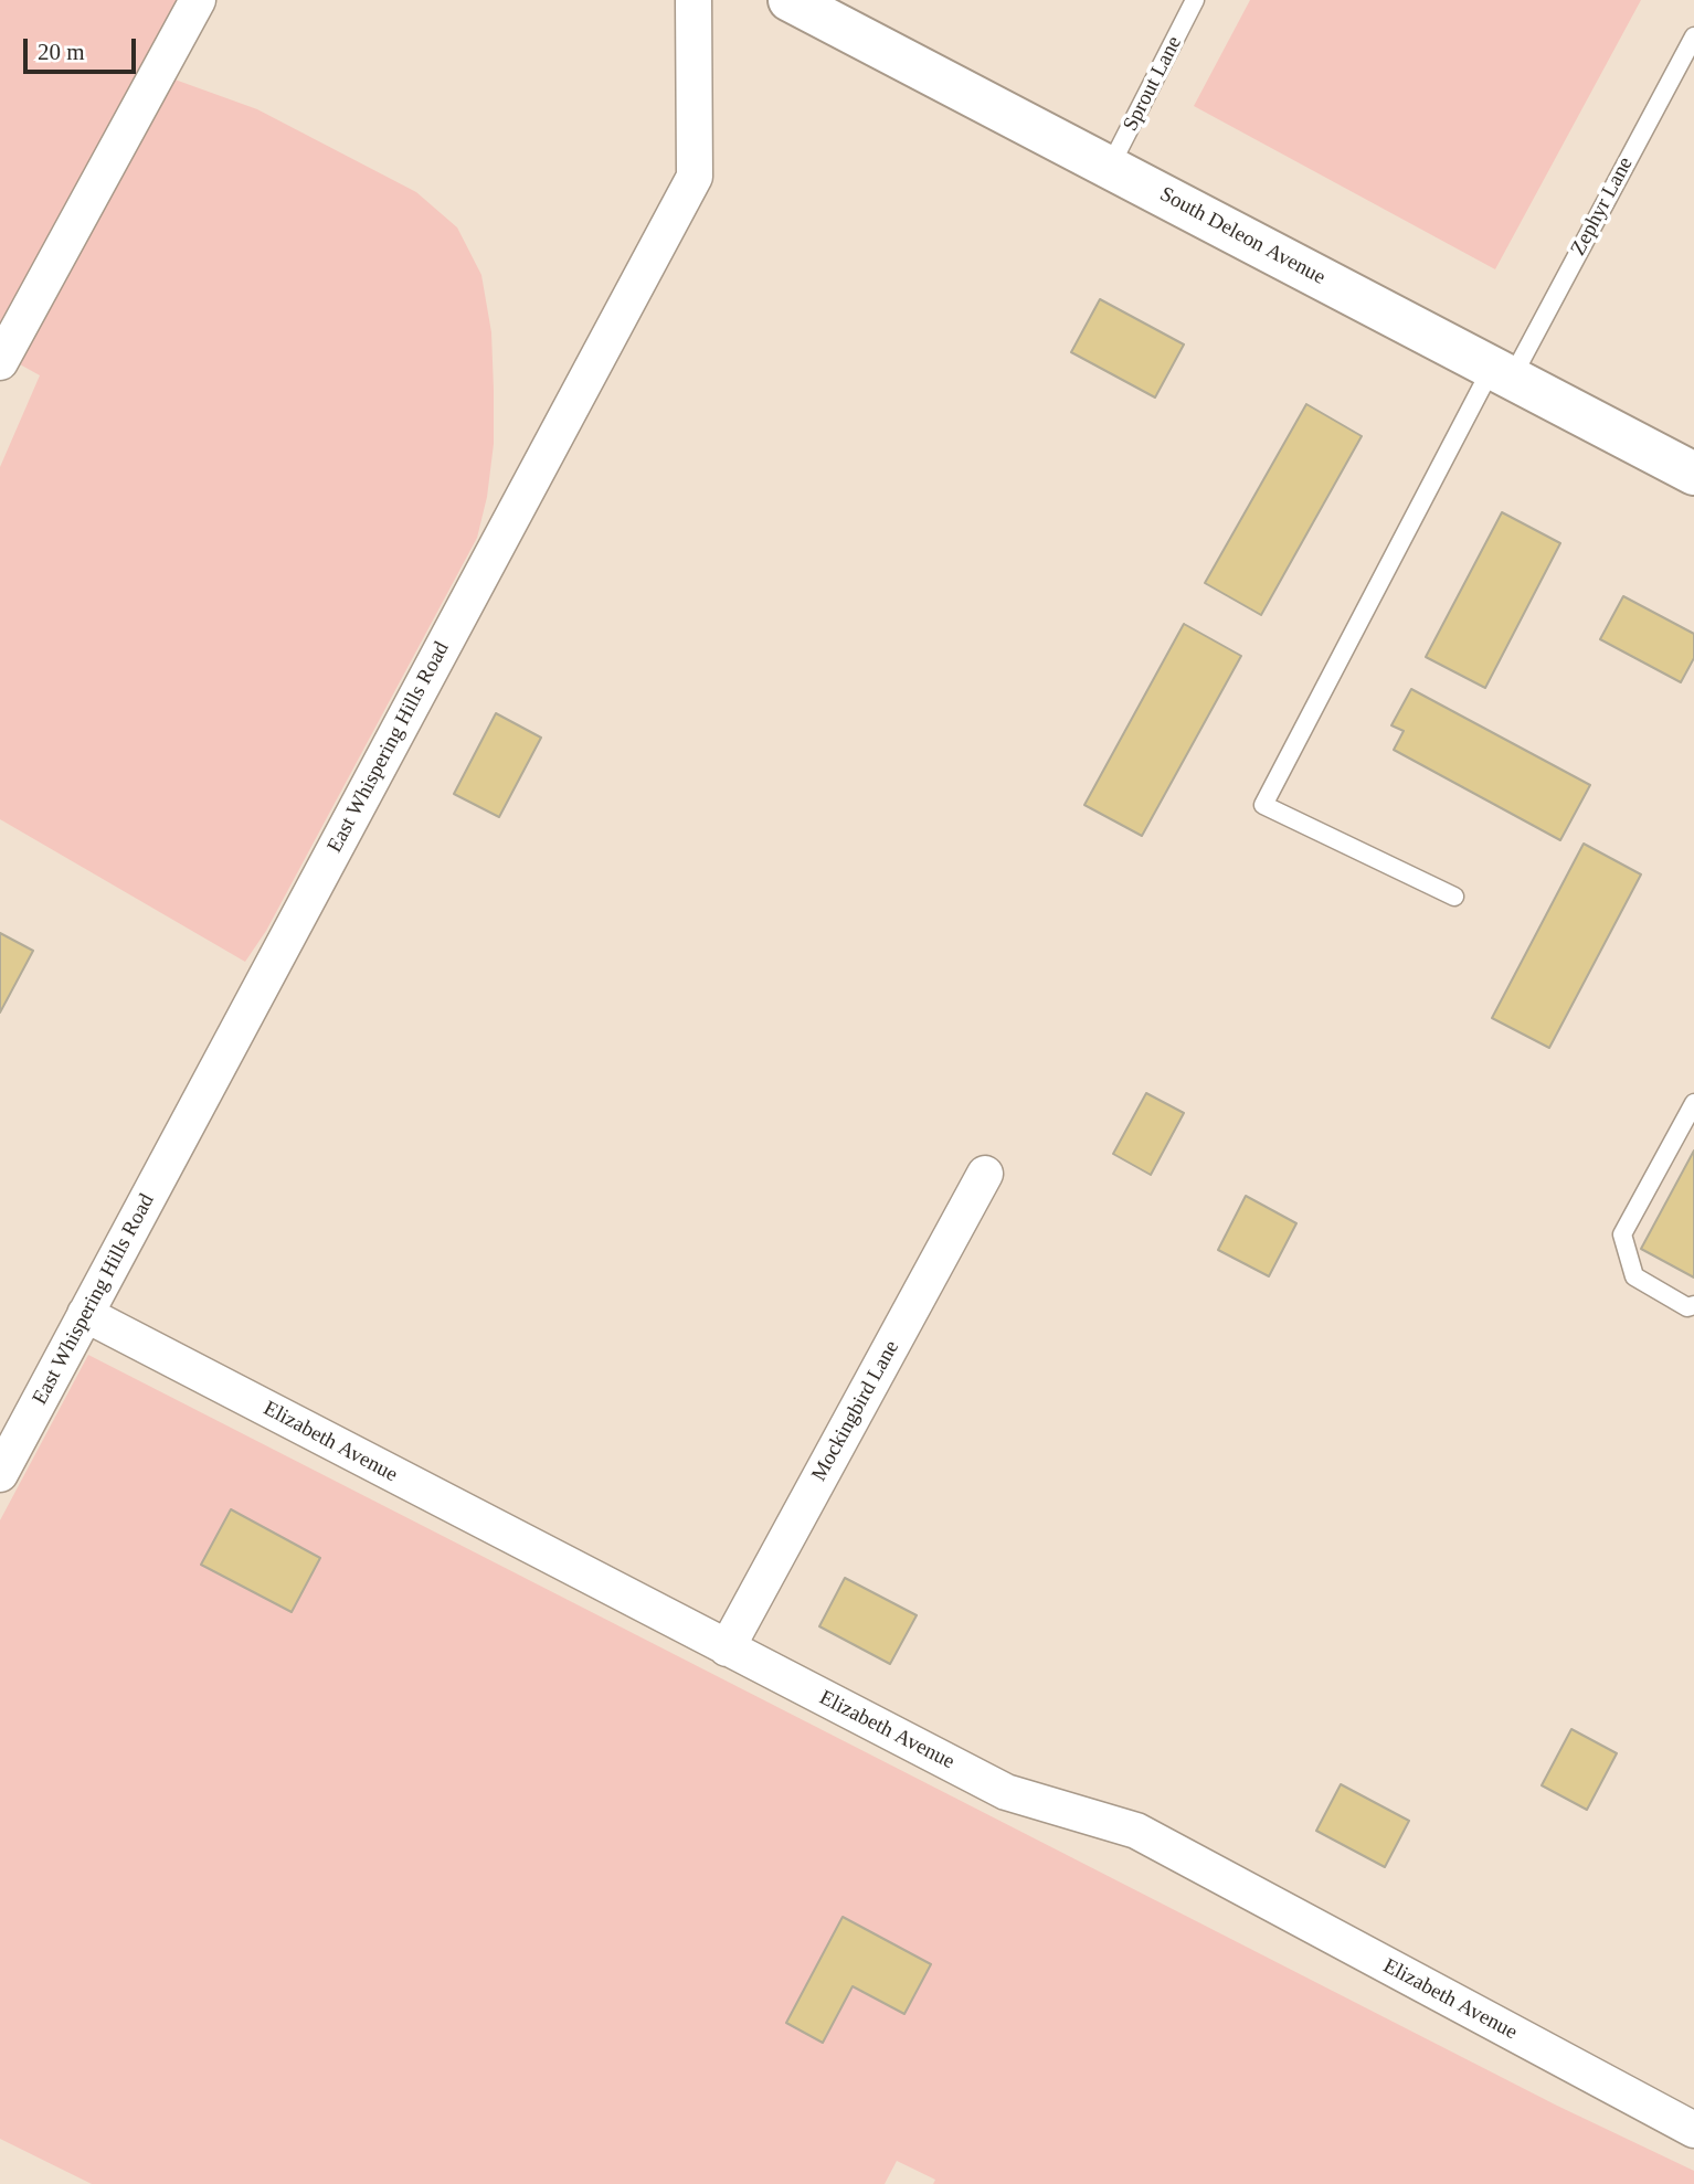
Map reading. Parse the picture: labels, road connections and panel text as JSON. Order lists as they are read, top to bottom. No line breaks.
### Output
{"streets":{"street":["South Deleon Avenue","East Whispering Hills Road","Mockingbird Lane","Elizabeth Avenue"],"lane":["Sprout Lane","Zephyr Lane"]},"crossings":[["Sprout Lane","South Deleon Avenue"],["Zephyr Lane","South Deleon Avenue"],["East Whispering Hills Road","Elizabeth Avenue"],["Mockingbird Lane","Elizabeth Avenue"]],"scale_bar":"20 m"}
